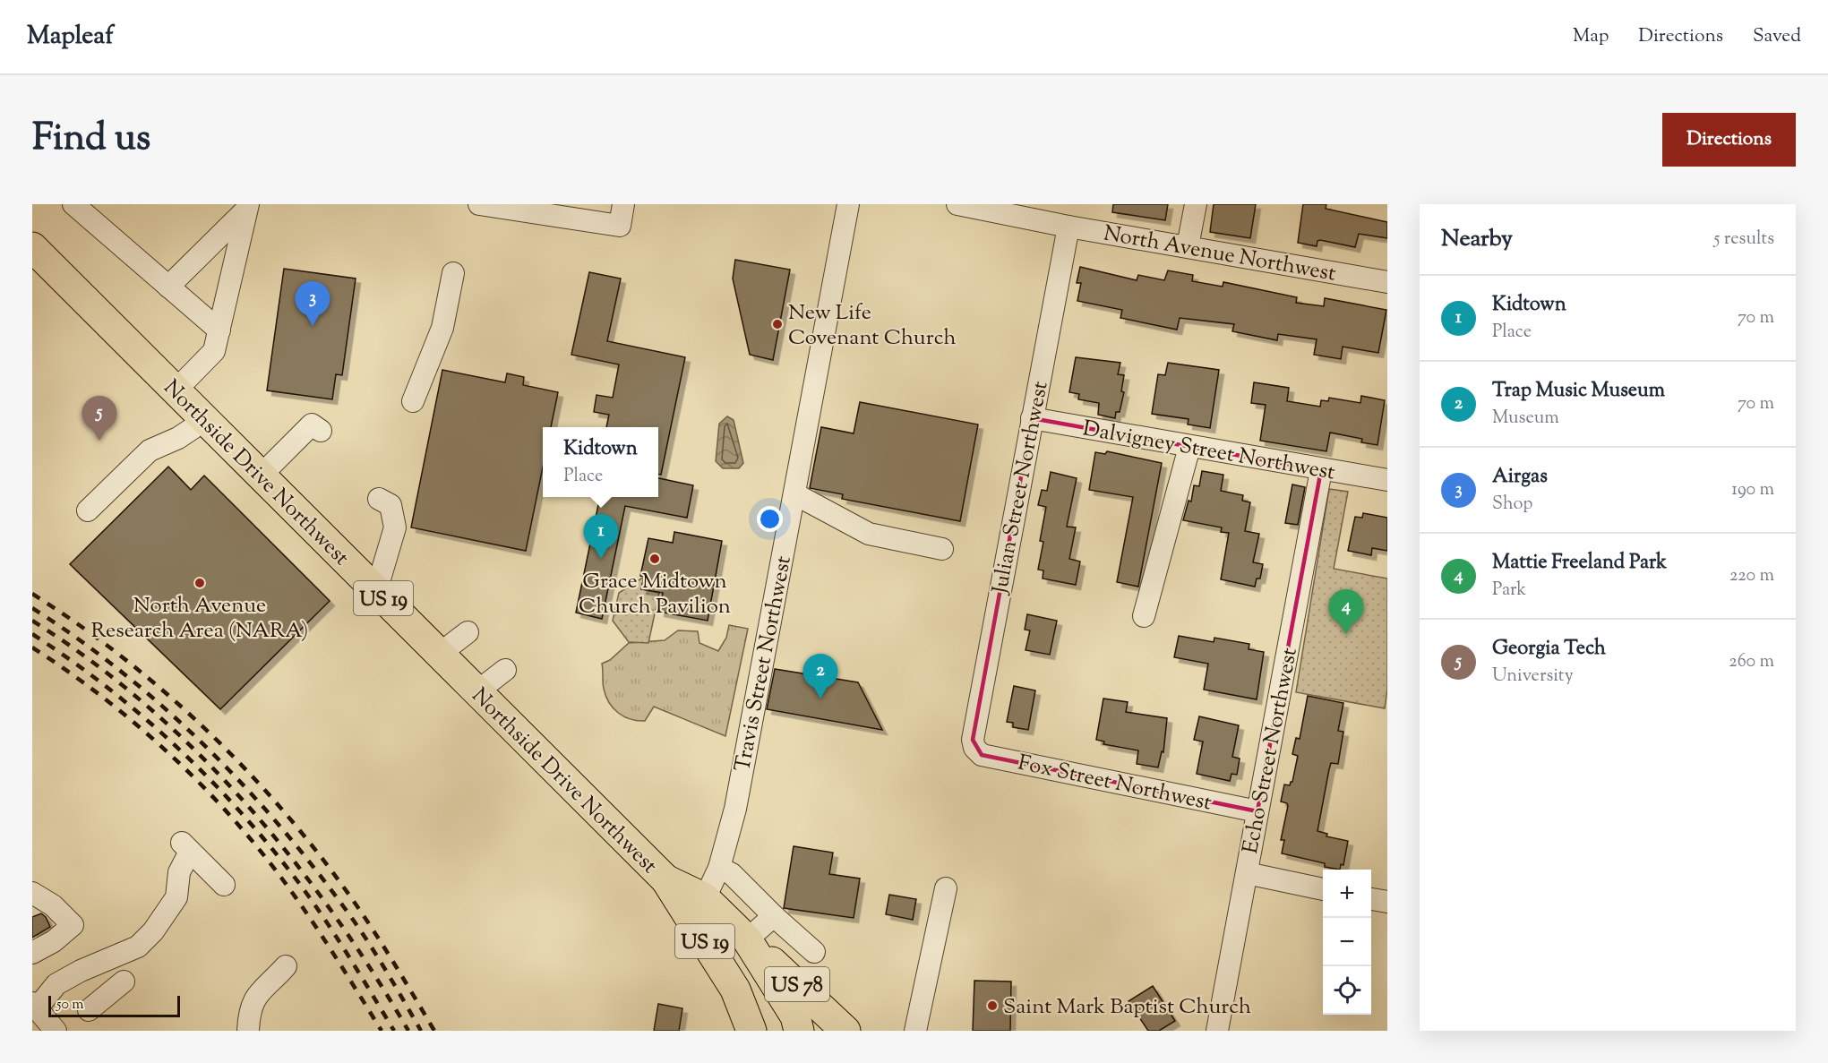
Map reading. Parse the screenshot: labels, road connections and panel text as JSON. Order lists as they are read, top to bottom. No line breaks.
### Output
{"streets":{"highway":["Northside Drive Northwest","US 19","US 78"],"street":["North Avenue Northwest","Dalvigney Street Northwest","Julian Street Northwest","Travis Street Northwest","Echo Street Northwest","Fox Street Northwest"]},"crossings":[["North Avenue Northwest","Julian Street Northwest"],["Dalvigney Street Northwest","Julian Street Northwest"],["Dalvigney Street Northwest","Echo Street Northwest"],["Northside Drive Northwest","Travis Street Northwest"],["Northside Drive Northwest","US 78"],["Julian Street Northwest","Fox Street Northwest"],["Echo Street Northwest","Fox Street Northwest"]],"places":["New Life Covenant Church","Grace Midtown Church Pavilion","North Avenue Research Area (NARA)","Saint Mark Baptist Church"],"scale_bar":"50 m","page":{"header":"Mapleaf","nav":["Map","Directions","Saved"],"title":"Find us","buttons":"Directions","heading":["Nearby","5 results"],"list":[{"mark":"1","name":"Kidtown","note":"Place","value":"70 m"},{"mark":"2","name":"Trap Music Museum","note":"Museum","value":"70 m"},{"mark":"3","name":"Airgas","note":"Shop","value":"190 m"},{"mark":"4","name":"Mattie Freeland Park","note":"Park","value":"220 m"},{"mark":"5","name":"Georgia Tech","note":"University","value":"260 m"}],"pins":["3","5","1","4","2"],"popup":["Kidtown","Place"],"map_buttons":["+","−"],"scale":"50 m"}}
